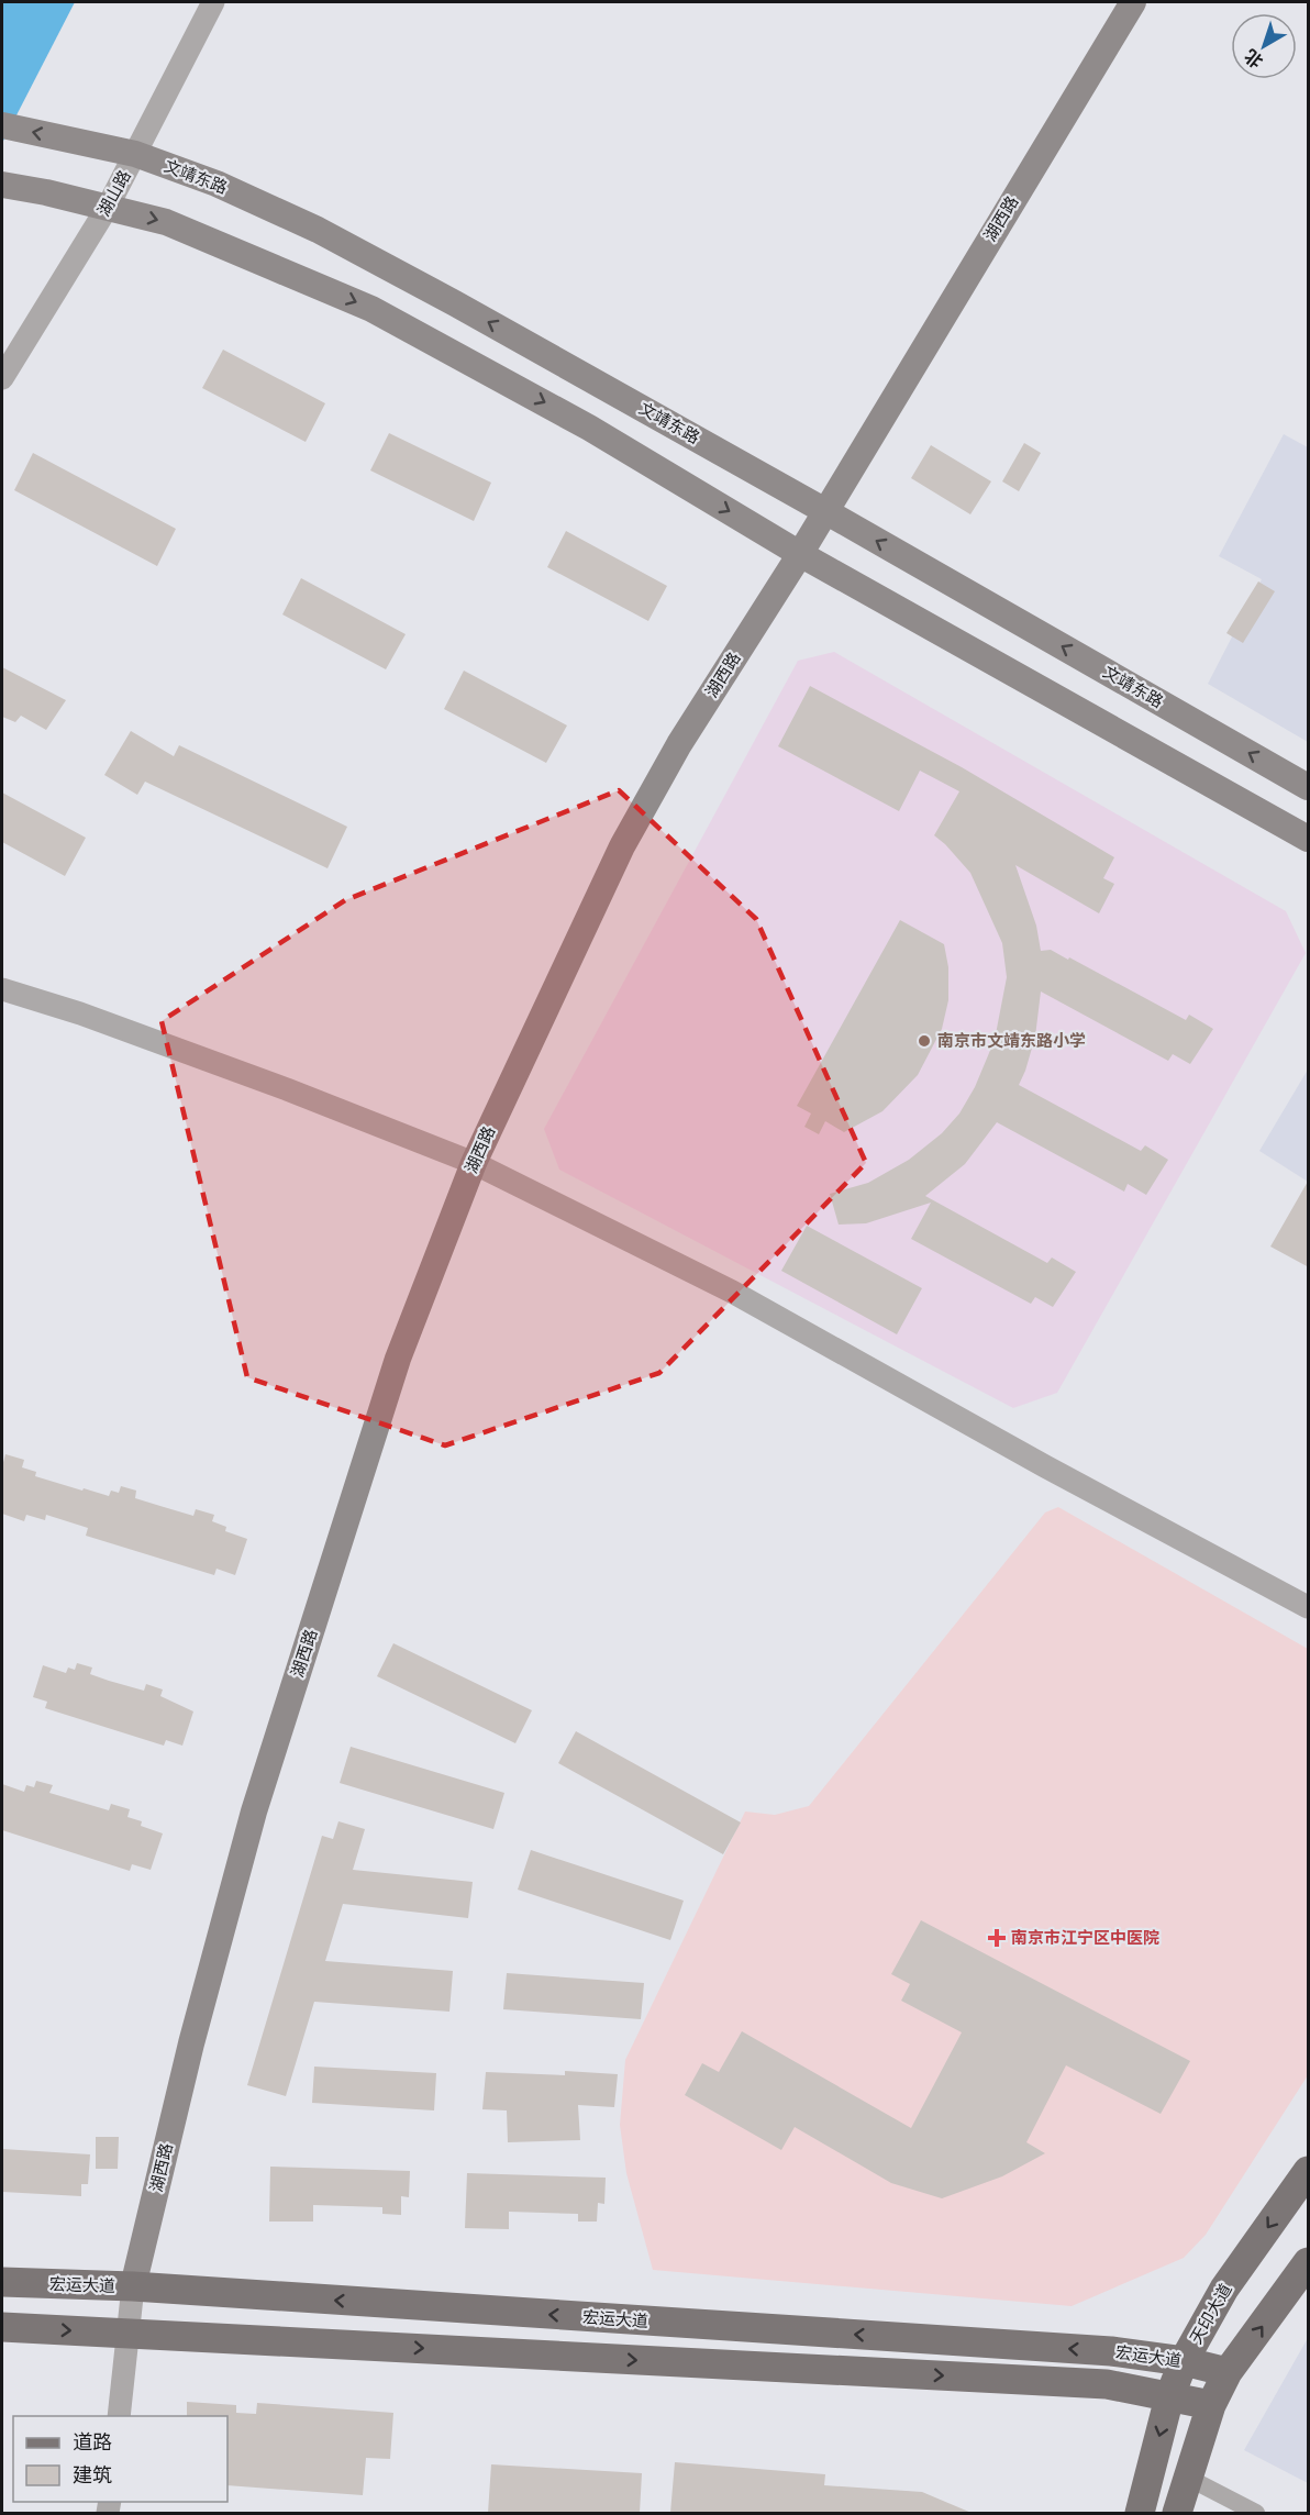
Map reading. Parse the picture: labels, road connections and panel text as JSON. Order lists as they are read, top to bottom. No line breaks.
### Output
{"streets":{"main road":["文靖东路","湖西路","宏运大道","天印大道"],"street":["湖山路"]},"crossings":[["文靖东路","湖山路"],["文靖东路","湖西路"],["湖西路","宏运大道"],["宏运大道","天印大道"]],"places":{"other":["南京市文靖东路小学"],"health":["南京市江宁区中医院"]},"legend":["道路","建筑"],"north":"bottom left"}
